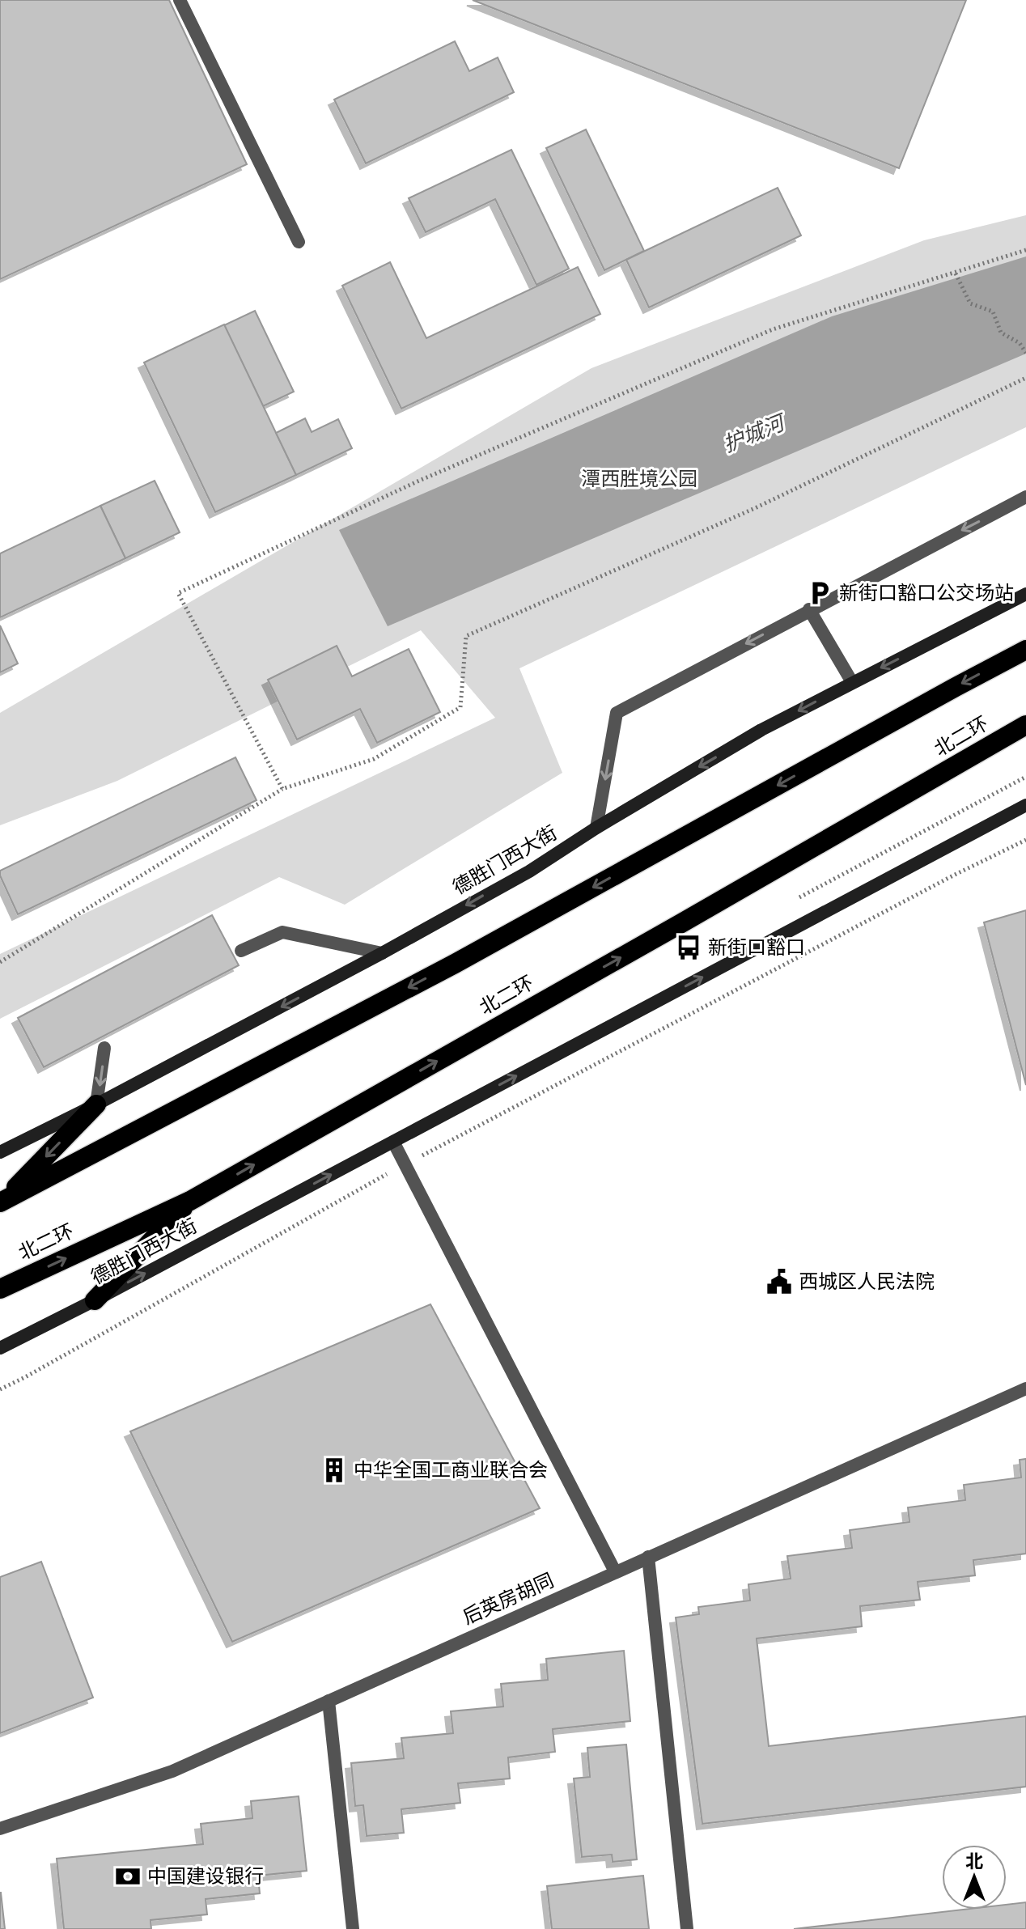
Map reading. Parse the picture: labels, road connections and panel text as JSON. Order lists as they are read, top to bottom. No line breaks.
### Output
{"streets":{"highway":["北二环"],"street":["德胜门西大街","后英房胡同"]},"water":["护城河"],"parks":["潭西胜境公园"],"places":{"parking":["新街口豁口公交场站"],"bus stop":["新街口豁口"],"public building":["西城区人民法院"],"building":["中华全国工商业联合会"],"bank":["中国建设银行"]},"north":"top"}
